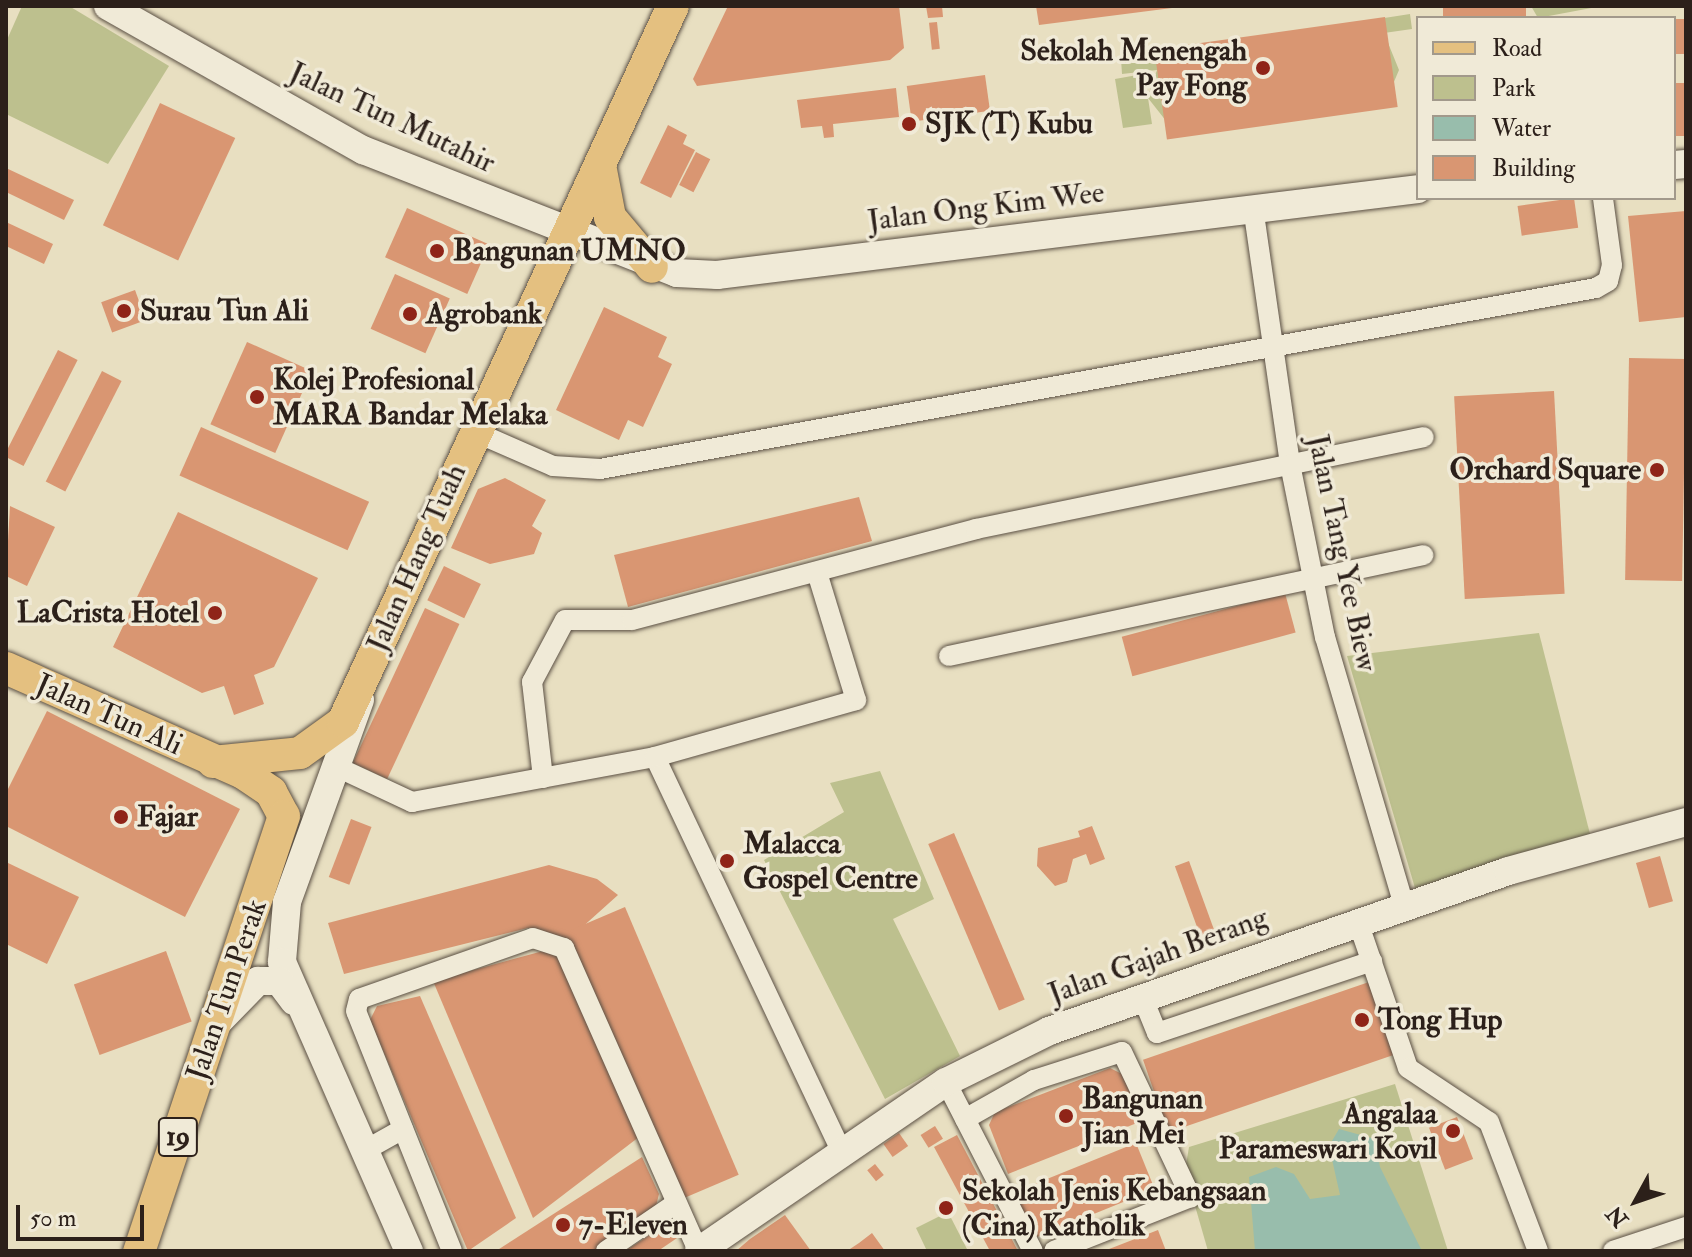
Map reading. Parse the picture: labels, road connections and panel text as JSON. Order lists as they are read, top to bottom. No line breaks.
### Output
{"streets":{"main road":["Jalan Hang Tuah","Jalan Tun Ali","Jalan Tun Perak","19"],"street":["Jalan Tun Mutahir","Jalan Ong Kim Wee","Jalan Tang Yee Biew","Jalan Gajah Berang"]},"crossings":[["Jalan Tun Mutahir","Jalan Ong Kim Wee"],["Jalan Tun Mutahir","Jalan Hang Tuah"],["Jalan Ong Kim Wee","Jalan Tang Yee Biew"],["Jalan Ong Kim Wee","Jalan Hang Tuah"],["Jalan Tang Yee Biew","Jalan Gajah Berang"],["Jalan Hang Tuah","Jalan Tun Ali"],["Jalan Hang Tuah","Jalan Tun Perak"],["Jalan Tun Ali","Jalan Tun Perak"]],"places":["Sekolah Menengah Pay Fong","SJK (T) Kubu","Bangunan UMNO","Surau Tun Ali","Agrobank","Kolej Profesional MARA Bandar Melaka","Orchard Square","LaCrista Hotel","Fajar","Malacca Gospel Centre","Tong Hup","Bangunan Jian Mei","Angalaa Parameswari Kovil","Sekolah Jenis Kebangsaan (Cina) Katholik","7-Eleven"],"legend":["Road","Park","Water","Building"],"scale_bar":"50 m","north":"bottom left"}
